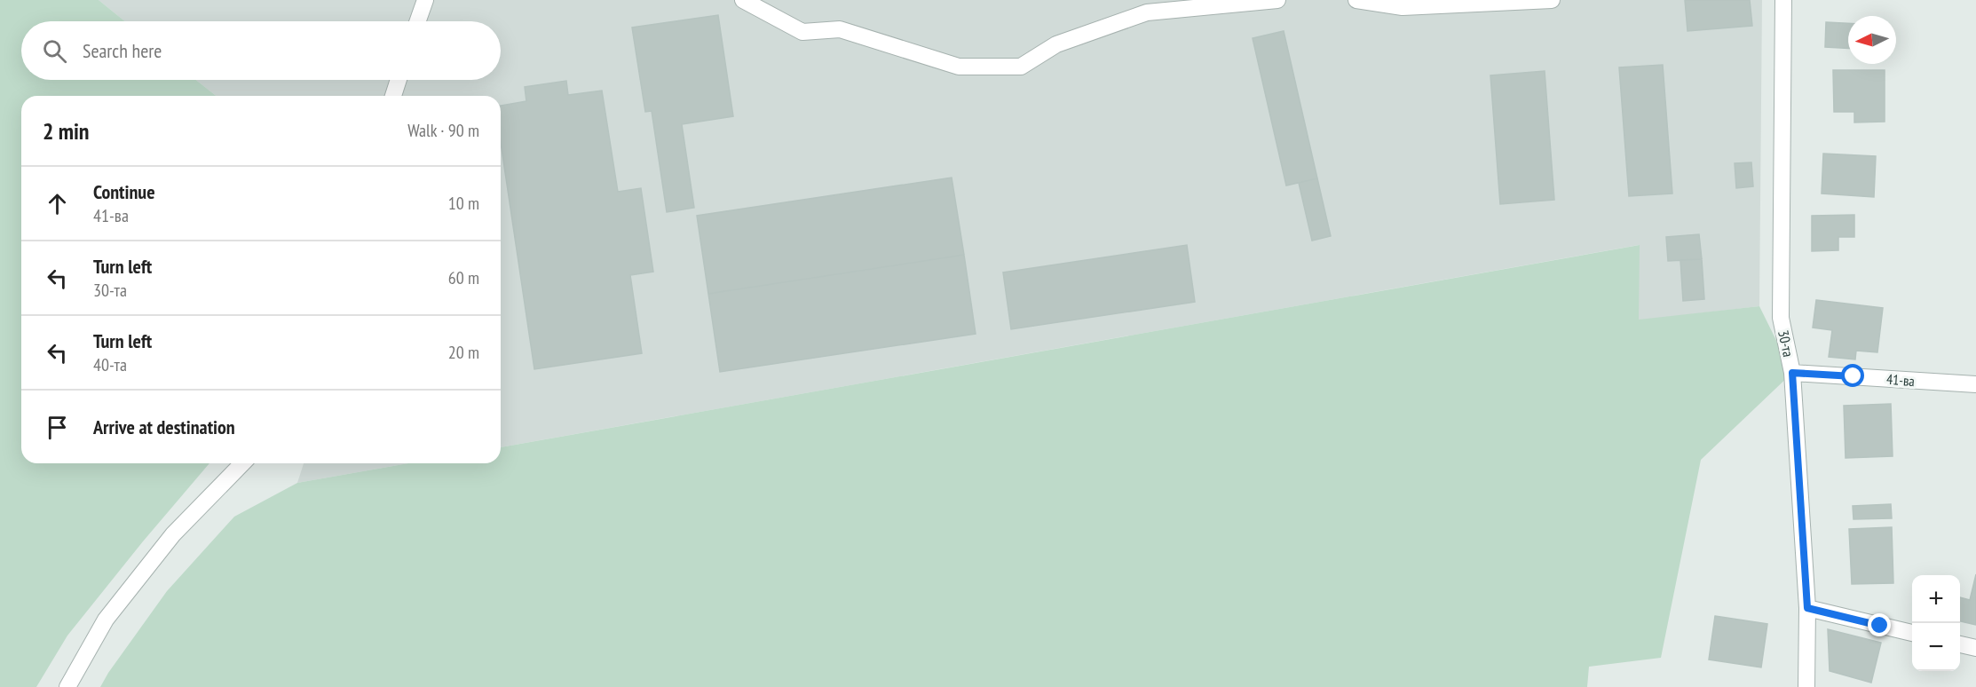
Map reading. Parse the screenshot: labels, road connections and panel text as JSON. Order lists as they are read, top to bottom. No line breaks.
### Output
{"streets":{"street":["30-та","41-ва"]},"crossings":[["30-та","41-ва"]],"north":"left","page":{"search":"Search here","heading":["2 min","Walk · 90 m"],"list":[["Continue","41-ва","10 m"],["Turn left","30-та","60 m"],["Turn left","40-та","20 m"],"Arrive at destination"],"map_buttons":["+","−"]}}
